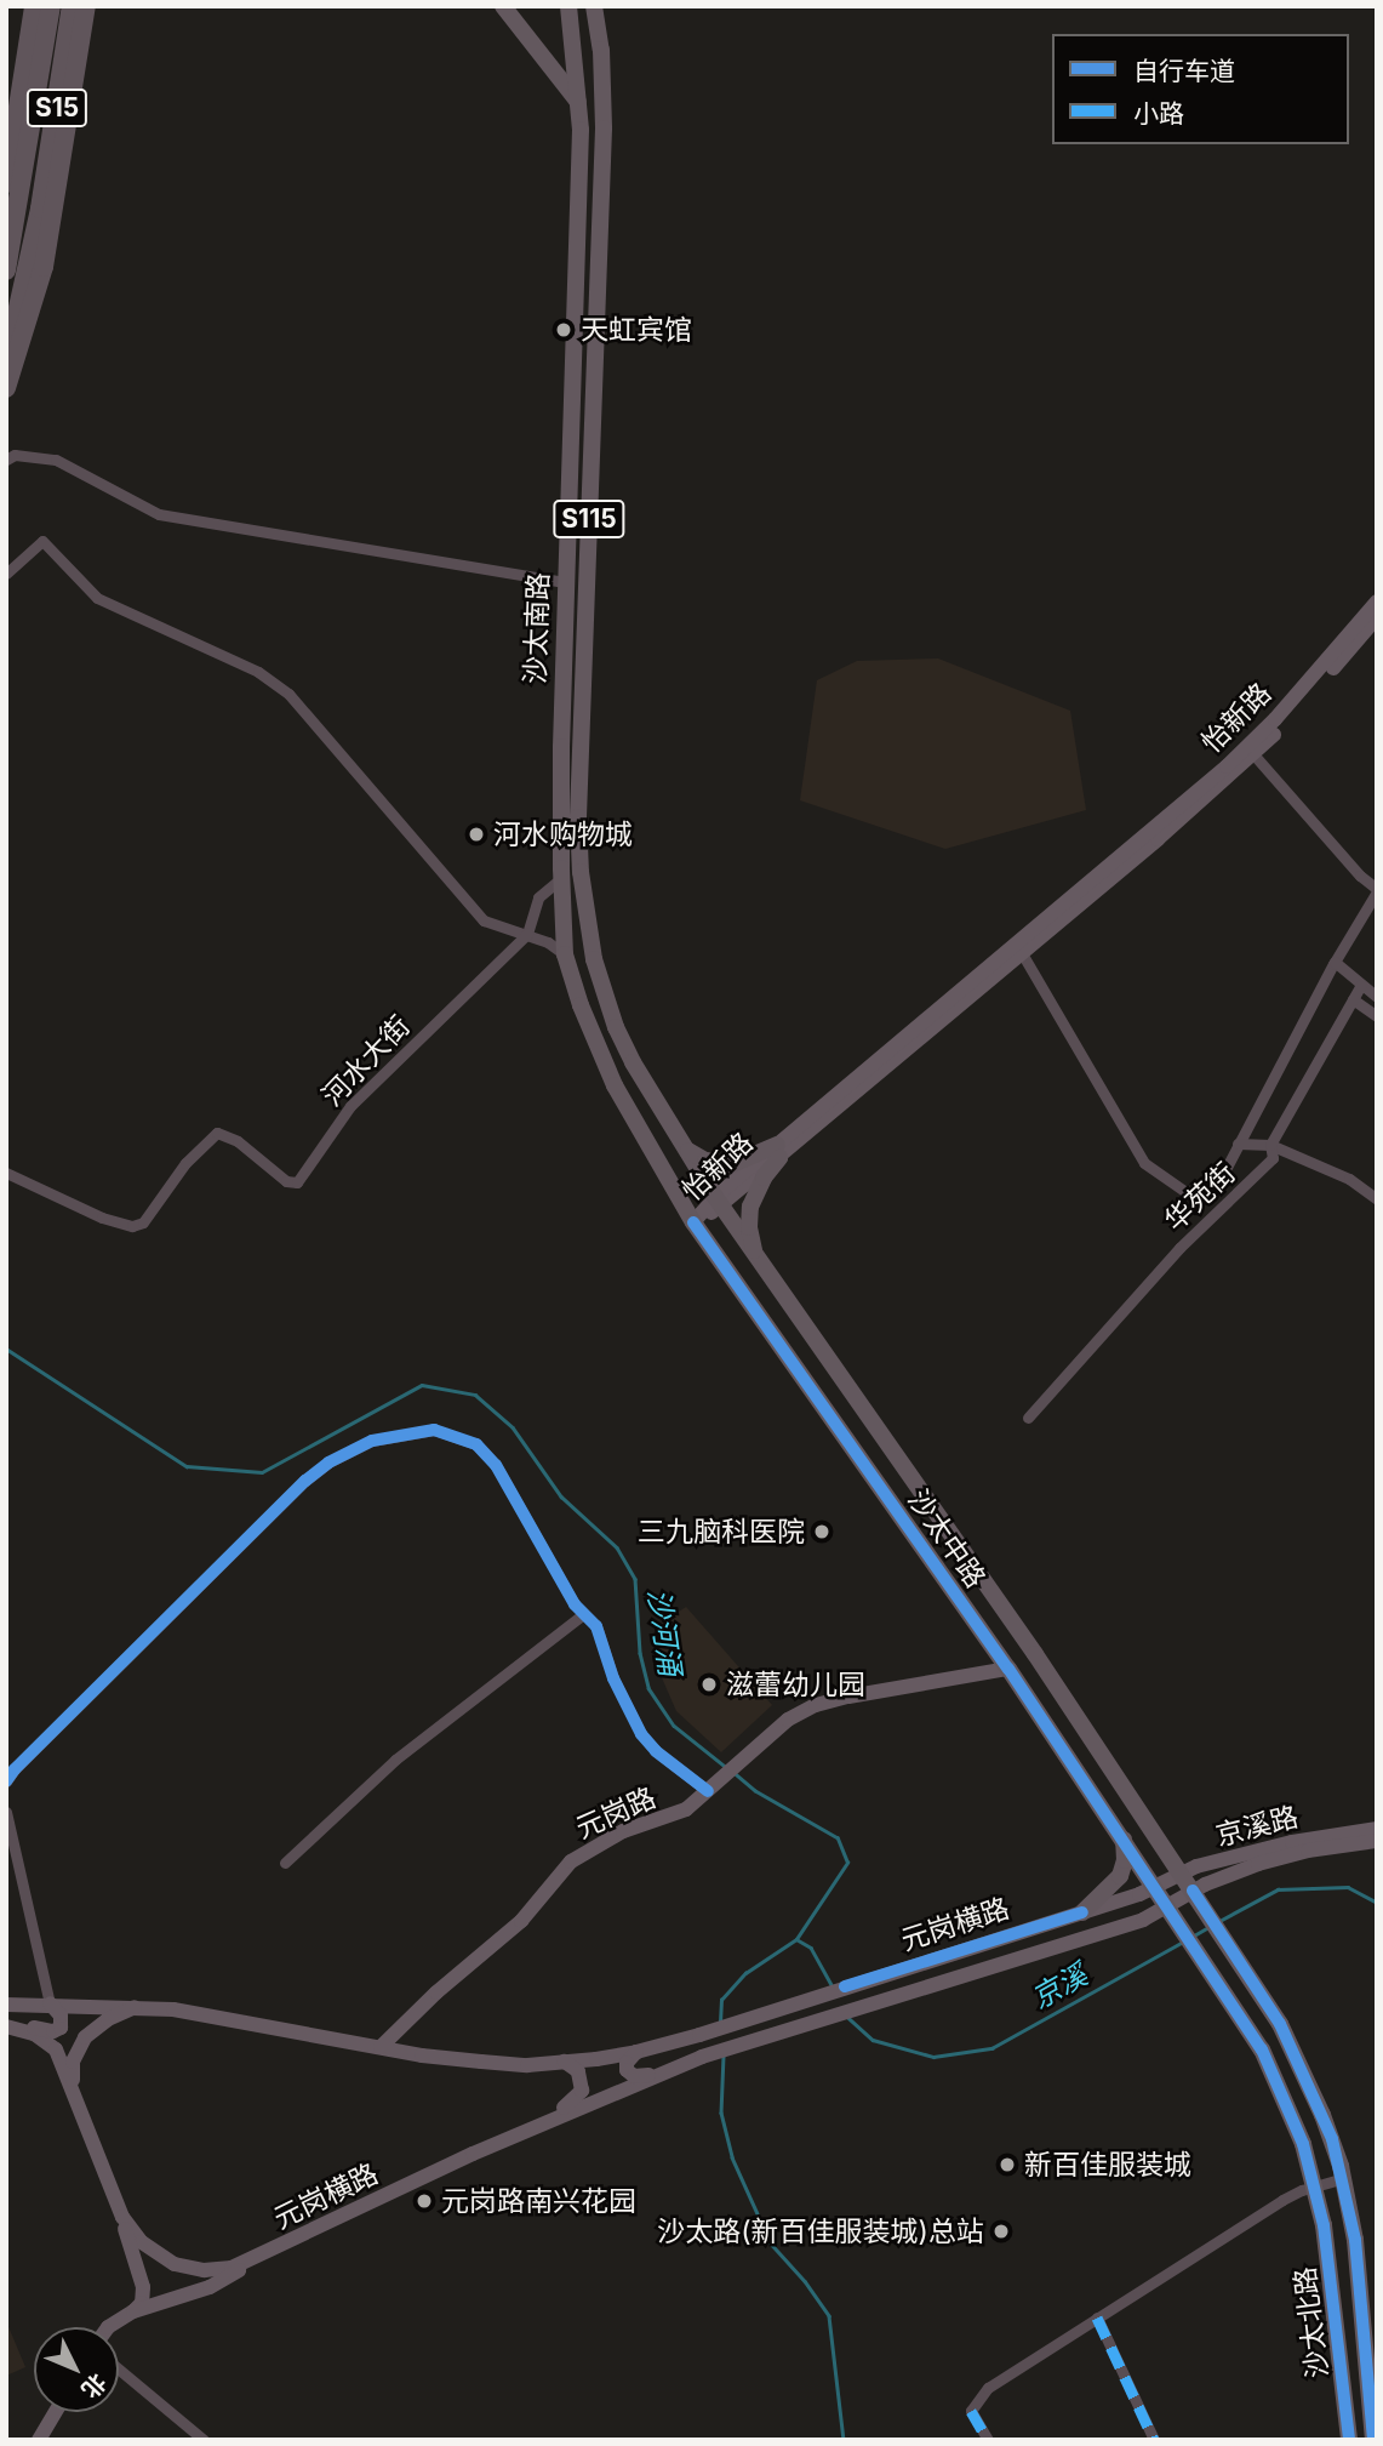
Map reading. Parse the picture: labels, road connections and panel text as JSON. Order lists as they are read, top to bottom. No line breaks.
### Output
{"streets":{"highway":["S15"],"main road":["S115","沙太南路","怡新路","沙太中路","元岗路","京溪路","元岗横路","沙太北路"],"street":["河水大街","华苑街"]},"crossings":[["沙太南路","怡新路"],["沙太南路","沙太中路"],["怡新路","沙太中路"],["沙太中路","元岗路"],["沙太中路","京溪路"],["沙太中路","元岗横路"],["沙太中路","沙太北路"],["元岗路","元岗横路"],["京溪路","元岗横路"],["京溪路","沙太北路"],["元岗横路","沙太北路"]],"water":["沙河涌","京溪"],"places":["天虹宾馆","河水购物城","三九脑科医院","滋蕾幼儿园","新百佳服装城","元岗路南兴花园","沙太路(新百佳服装城)总站"],"legend":["自行车道","小路"],"north":"bottom right"}
